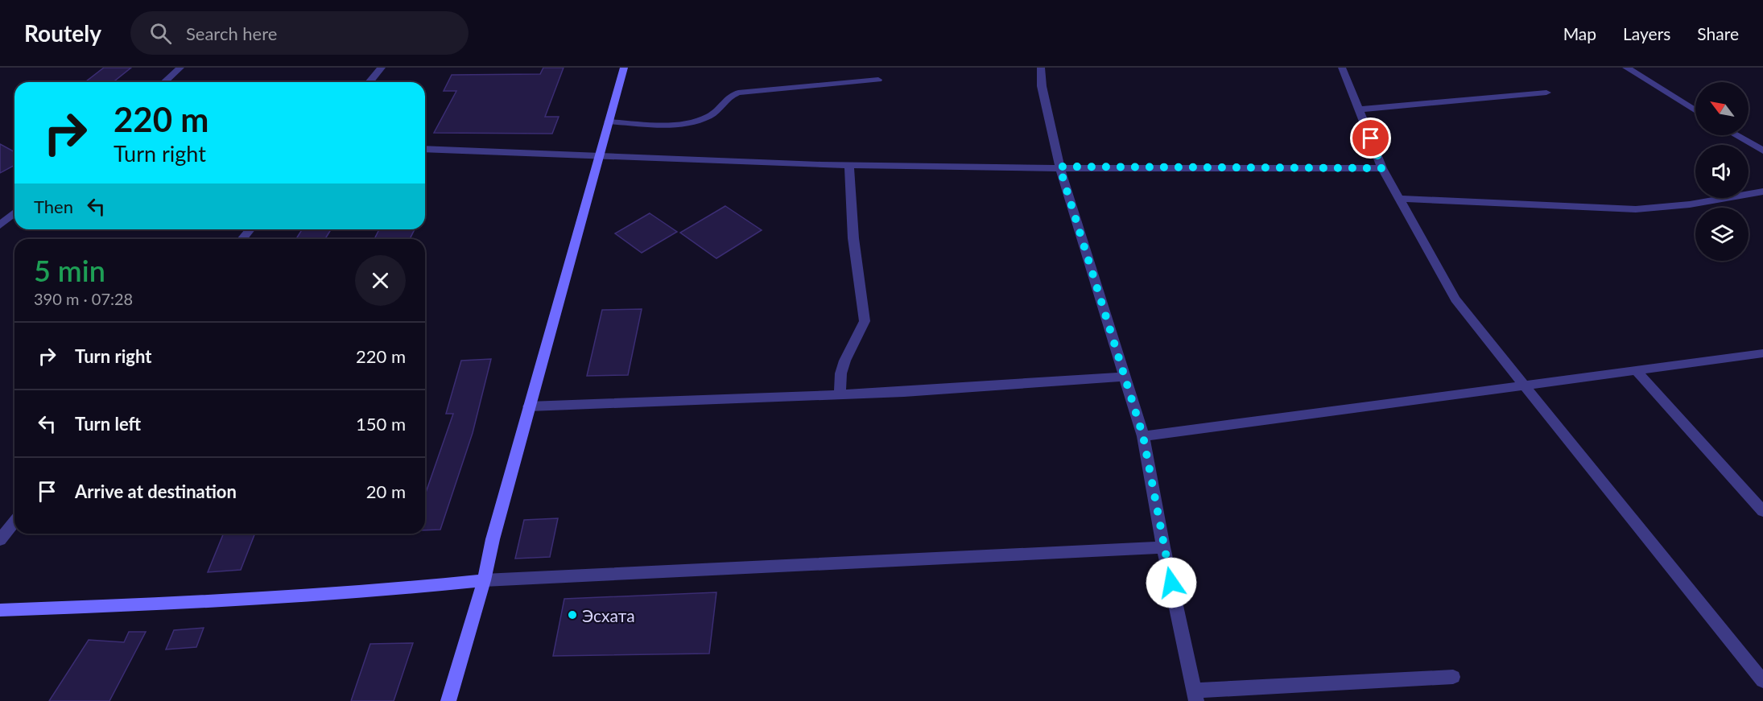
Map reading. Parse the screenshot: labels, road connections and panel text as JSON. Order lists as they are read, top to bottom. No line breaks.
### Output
{"places":["Эсхата"],"north":"top left","page":{"header":"Routely","search":"Search here","nav":["Map","Layers","Share"],"turn":["220 m","Turn right"],"then":"Then","heading":["5 min","390 m · 07:28"],"list":[{"name":"Turn right","value":"220 m"},{"name":"Turn left","value":"150 m"},{"name":"Arrive at destination","value":"20 m"}]}}
